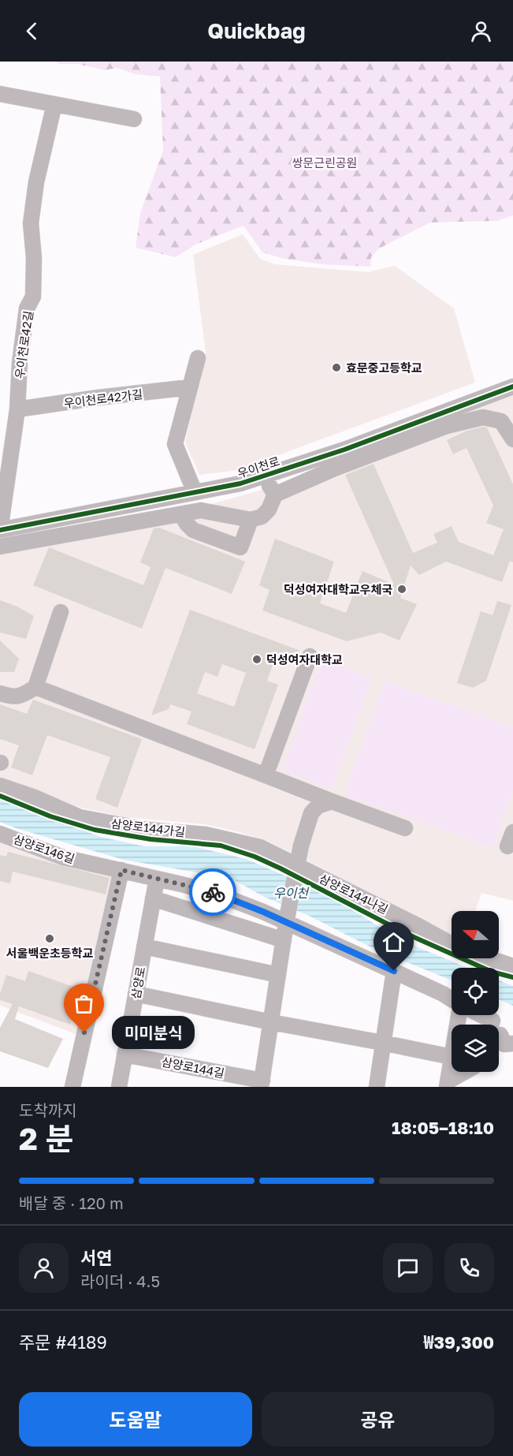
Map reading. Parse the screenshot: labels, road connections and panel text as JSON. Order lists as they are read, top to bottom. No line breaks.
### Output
{"streets":{"street":["우이천로42길","우이천로42가길","우이천로","삼양로144가길","삼양로146길","삼양로144나길","삼양로","삼양로144길"]},"crossings":[["우이천로42길","우이천로42가길"],["우이천로42길","우이천로"],["삼양로144가길","삼양로144나길"],["삼양로144가길","삼양로144길"],["삼양로144나길","삼양로144길"],["삼양로","삼양로144길"]],"water":["우이천"],"parks":["쌍문근린공원"],"places":["효문중고등학교","덕성여자대학교우체국","덕성여자대학교","서울백운초등학교","미미분식"],"north":"left","page":{"header":"Quickbag","bubble":"미미분식","heading":["2 분","도착까지","18:05–18:10"],"panel":["서연","라이더 · 4.5","주문 #4189","₩39,300"],"bar":"배달 중 · 120 m","buttons":["도움말","공유"]}}
